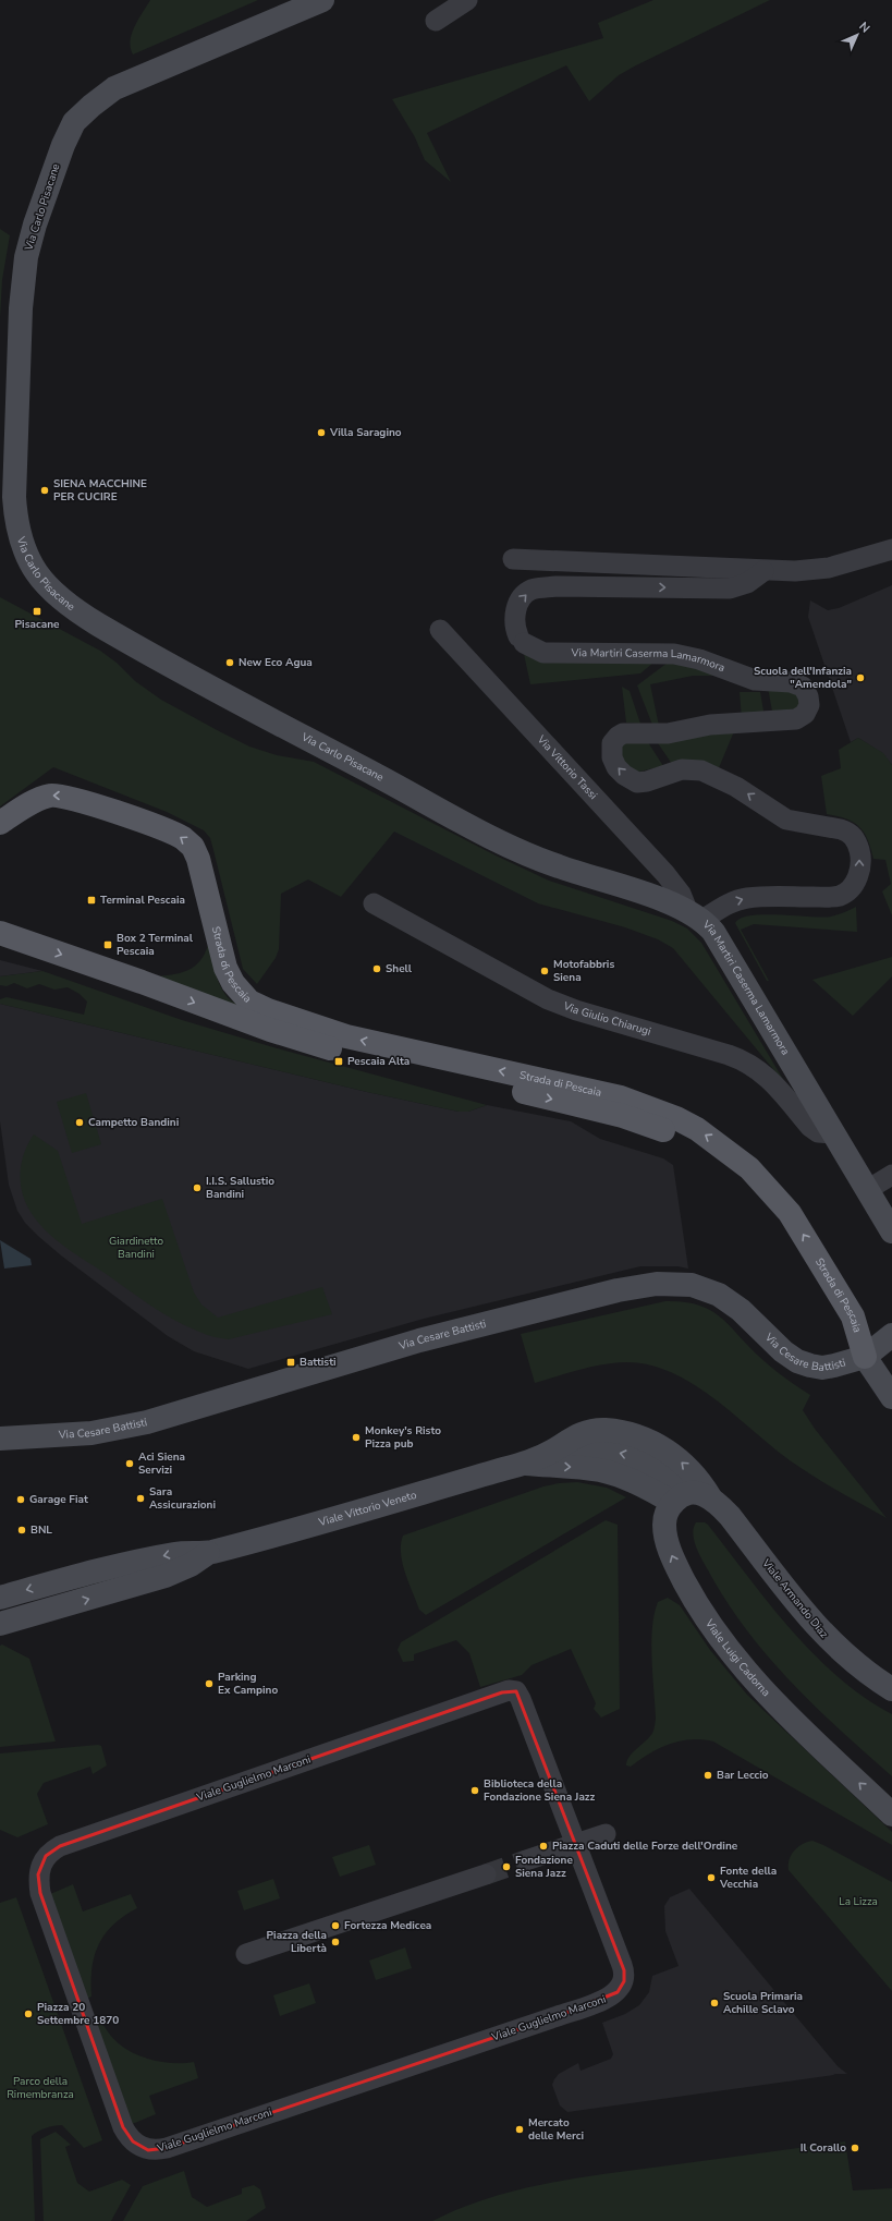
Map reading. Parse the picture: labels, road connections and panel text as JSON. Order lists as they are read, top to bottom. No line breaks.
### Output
{"streets":{"main road":["Strada di Pescaia"],"street":["Via Carlo Pisacane","Via Martiri Caserma Lamarmora","Via Vittorio Tassi","Via Giulio Chiarugi","Via Cesare Battisti","Viale Vittorio Veneto","Viale Armando Diaz","Viale Luigi Cadorna","Viale Guglielmo Marconi"]},"crossings":[["Via Carlo Pisacane","Via Martiri Caserma Lamarmora"],["Via Carlo Pisacane","Via Vittorio Tassi"],["Via Martiri Caserma Lamarmora","Via Vittorio Tassi"],["Via Martiri Caserma Lamarmora","Via Giulio Chiarugi"],["Strada di Pescaia","Via Cesare Battisti"],["Viale Vittorio Veneto","Viale Armando Diaz"],["Viale Vittorio Veneto","Viale Luigi Cadorna"]],"one_way":["Viale Luigi Cadorna"],"parks":["Giardinetto Bandini","La Lizza","Parco della Rimembranza"],"places":{"other":["Villa Saragino","SIENA MACCHINE PER CUCIRE","New Eco Agua","Scuola dell'Infanzia \"Amendola\"","Shell","Motofabbris Siena","Campetto Bandini","I.I.S. Sallustio Bandini","Monkey's Risto Pizza pub","Aci Siena Servizi","Sara Assicurazioni","Garage Fiat","BNL","Parking Ex Campino","Bar Leccio","Biblioteca della Fondazione Siena Jazz","Piazza Caduti delle Forze dell'Ordine","Fondazione Siena Jazz","Fonte della Vecchia","Fortezza Medicea","Piazza della Libertà","Scuola Primaria Achille Sclavo","Piazza 20 Settembre 1870","Mercato delle Merci","Il Corallo"],"transit":["Pisacane","Terminal Pescaia","Box 2 Terminal Pescaia","Pescaia Alta","Battisti"]},"north":"top right"}
